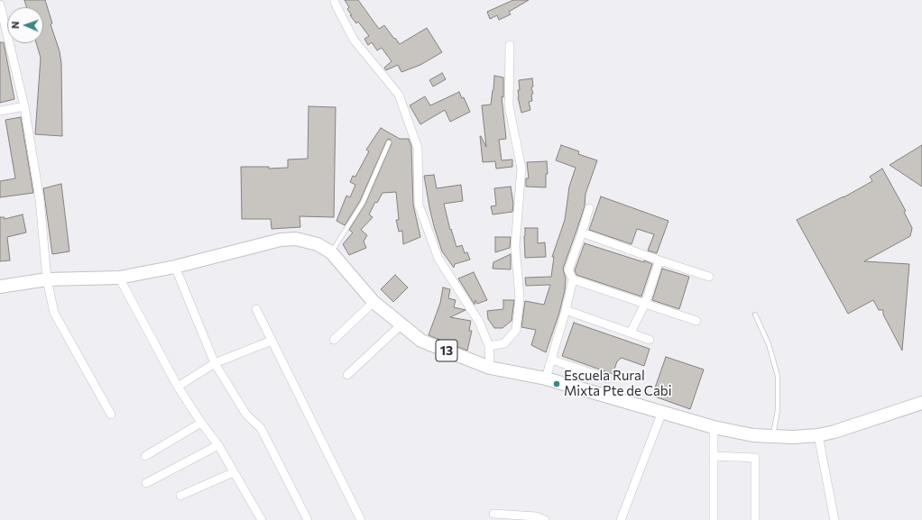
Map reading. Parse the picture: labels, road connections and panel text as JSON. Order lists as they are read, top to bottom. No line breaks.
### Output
{"streets":{"main road":["13"]},"places":["Escuela Rural Mixta Pte de Cabi"],"north":"left"}
